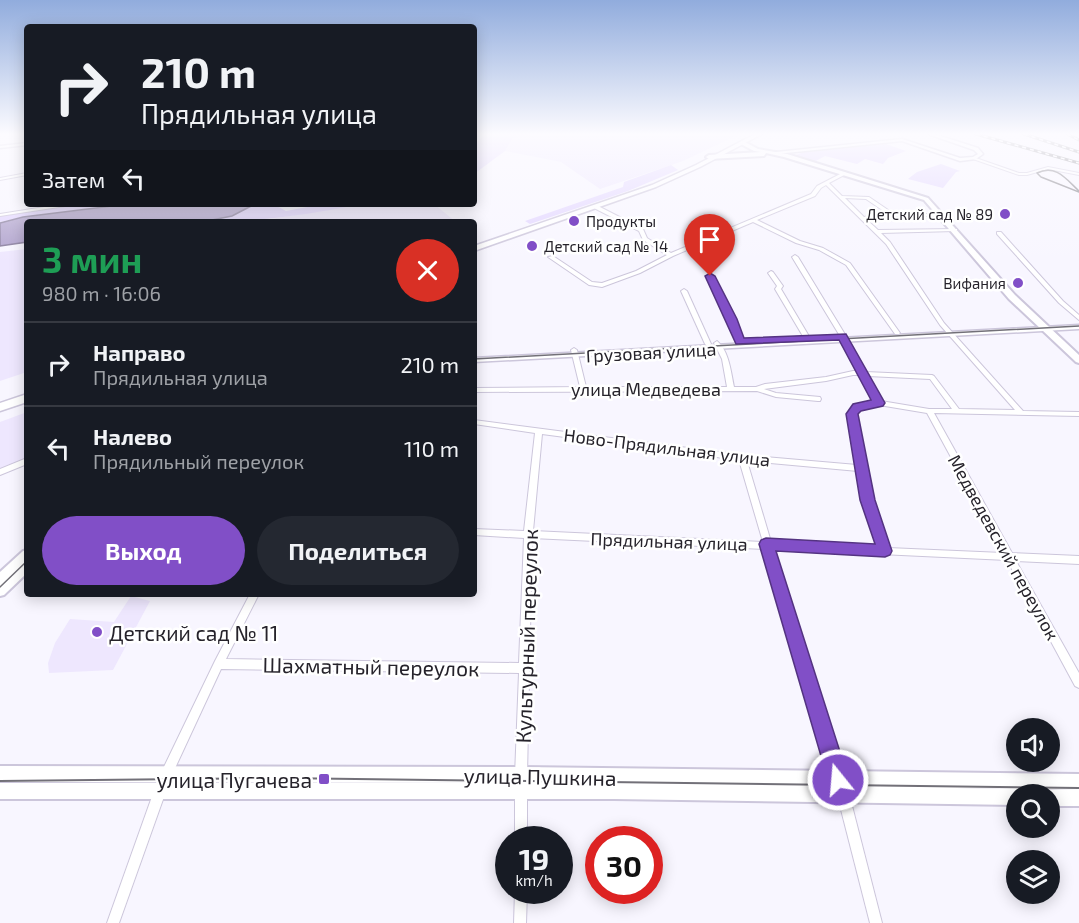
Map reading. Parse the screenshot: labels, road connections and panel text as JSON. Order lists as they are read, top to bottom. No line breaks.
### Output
{"streets":{"main road":["улица Пушкина"],"street":["Грузовая улица","улица Медведева","Ново-Прядильная улица","Прядильная улица","Медведевский переулок","Культурный переулок","Шахматный переулок"]},"crossings":[["Ново-Прядильная улица","Культурный переулок"],["Прядильная улица","Медведевский переулок"],["Прядильная улица","Культурный переулок"],["Культурный переулок","Шахматный переулок"],["Культурный переулок","улица Пушкина"]],"places":{"other":["Детский сад № 89","Продукты","Детский сад № 14","Вифания","Детский сад № 11"],"transit":["улица Пугачева"]},"page":{"turn":["210 m","Прядильная улица"],"then":"Затем","heading":["3 мин","980 m · 16:06"],"list":[{"name":"Направо","note":"Прядильная улица","value":"210 m"},{"name":"Налево","note":"Прядильный переулок","value":"110 m"}],"buttons":["Выход","Поделиться"],"speed":"19 km/h","limit":"30"}}
